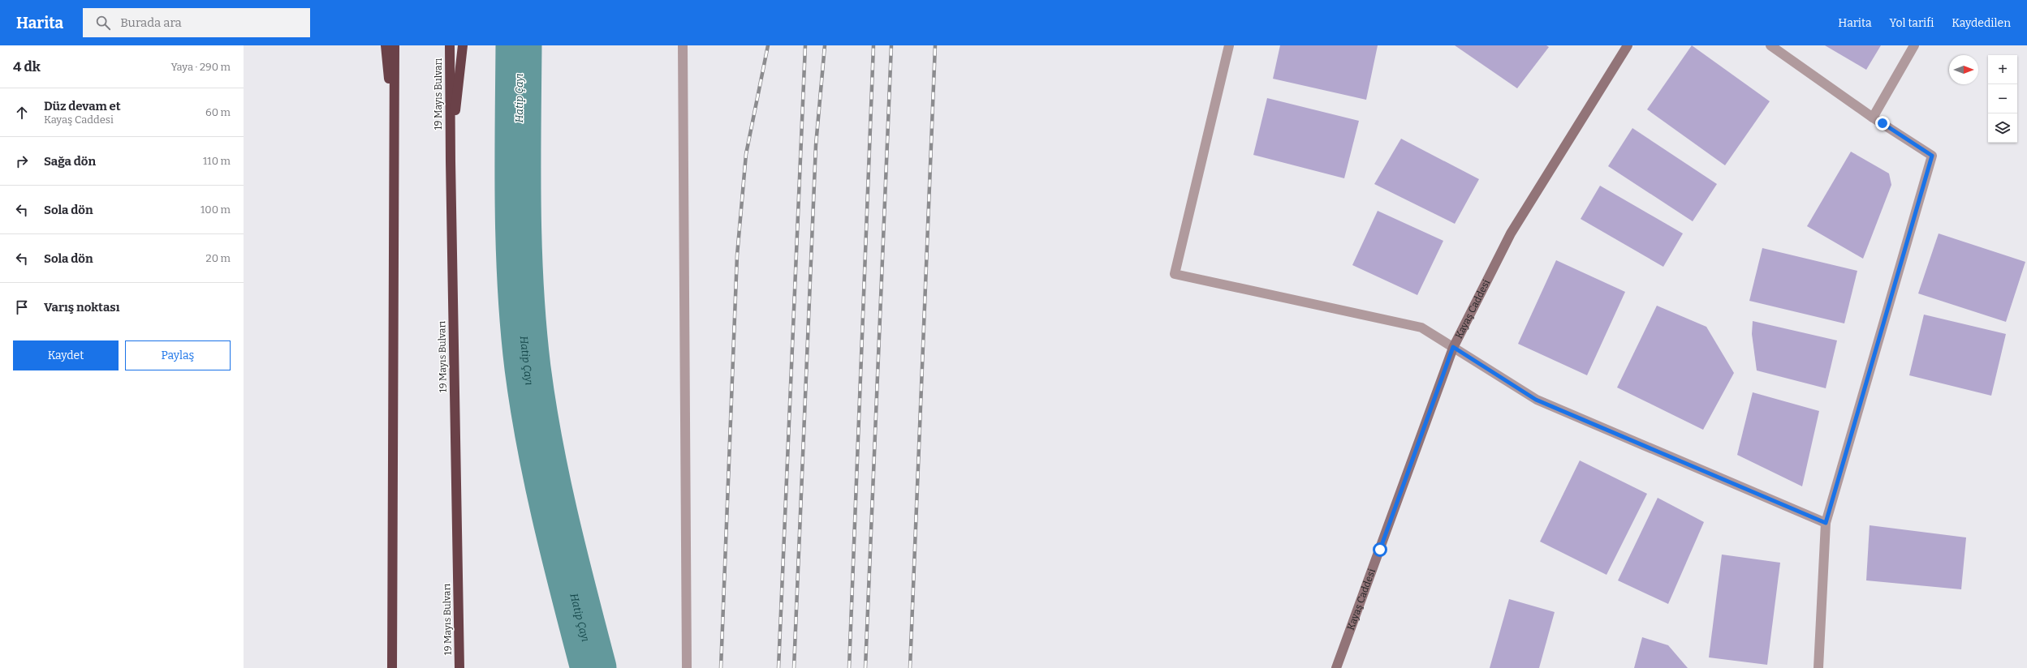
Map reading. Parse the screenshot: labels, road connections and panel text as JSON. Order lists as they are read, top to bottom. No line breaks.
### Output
{"streets":{"highway":["19 Mayıs Bulvarı"],"street":["Kayaş Caddesi"]},"water":["Hatip Çayı"],"north":"right","page":{"header":"Harita","search":"Burada ara","nav":["Harita","Yol tarifi","Kaydedilen"],"heading":["4 dk","Yaya · 290 m"],"map_buttons":["+","−"],"list":[["Düz devam et","Kayaş Caddesi","60 m"],["Sağa dön","110 m"],["Sola dön","100 m"],["Sola dön","20 m"],"Varış noktası"],"buttons":["Kaydet","Paylaş"]}}
